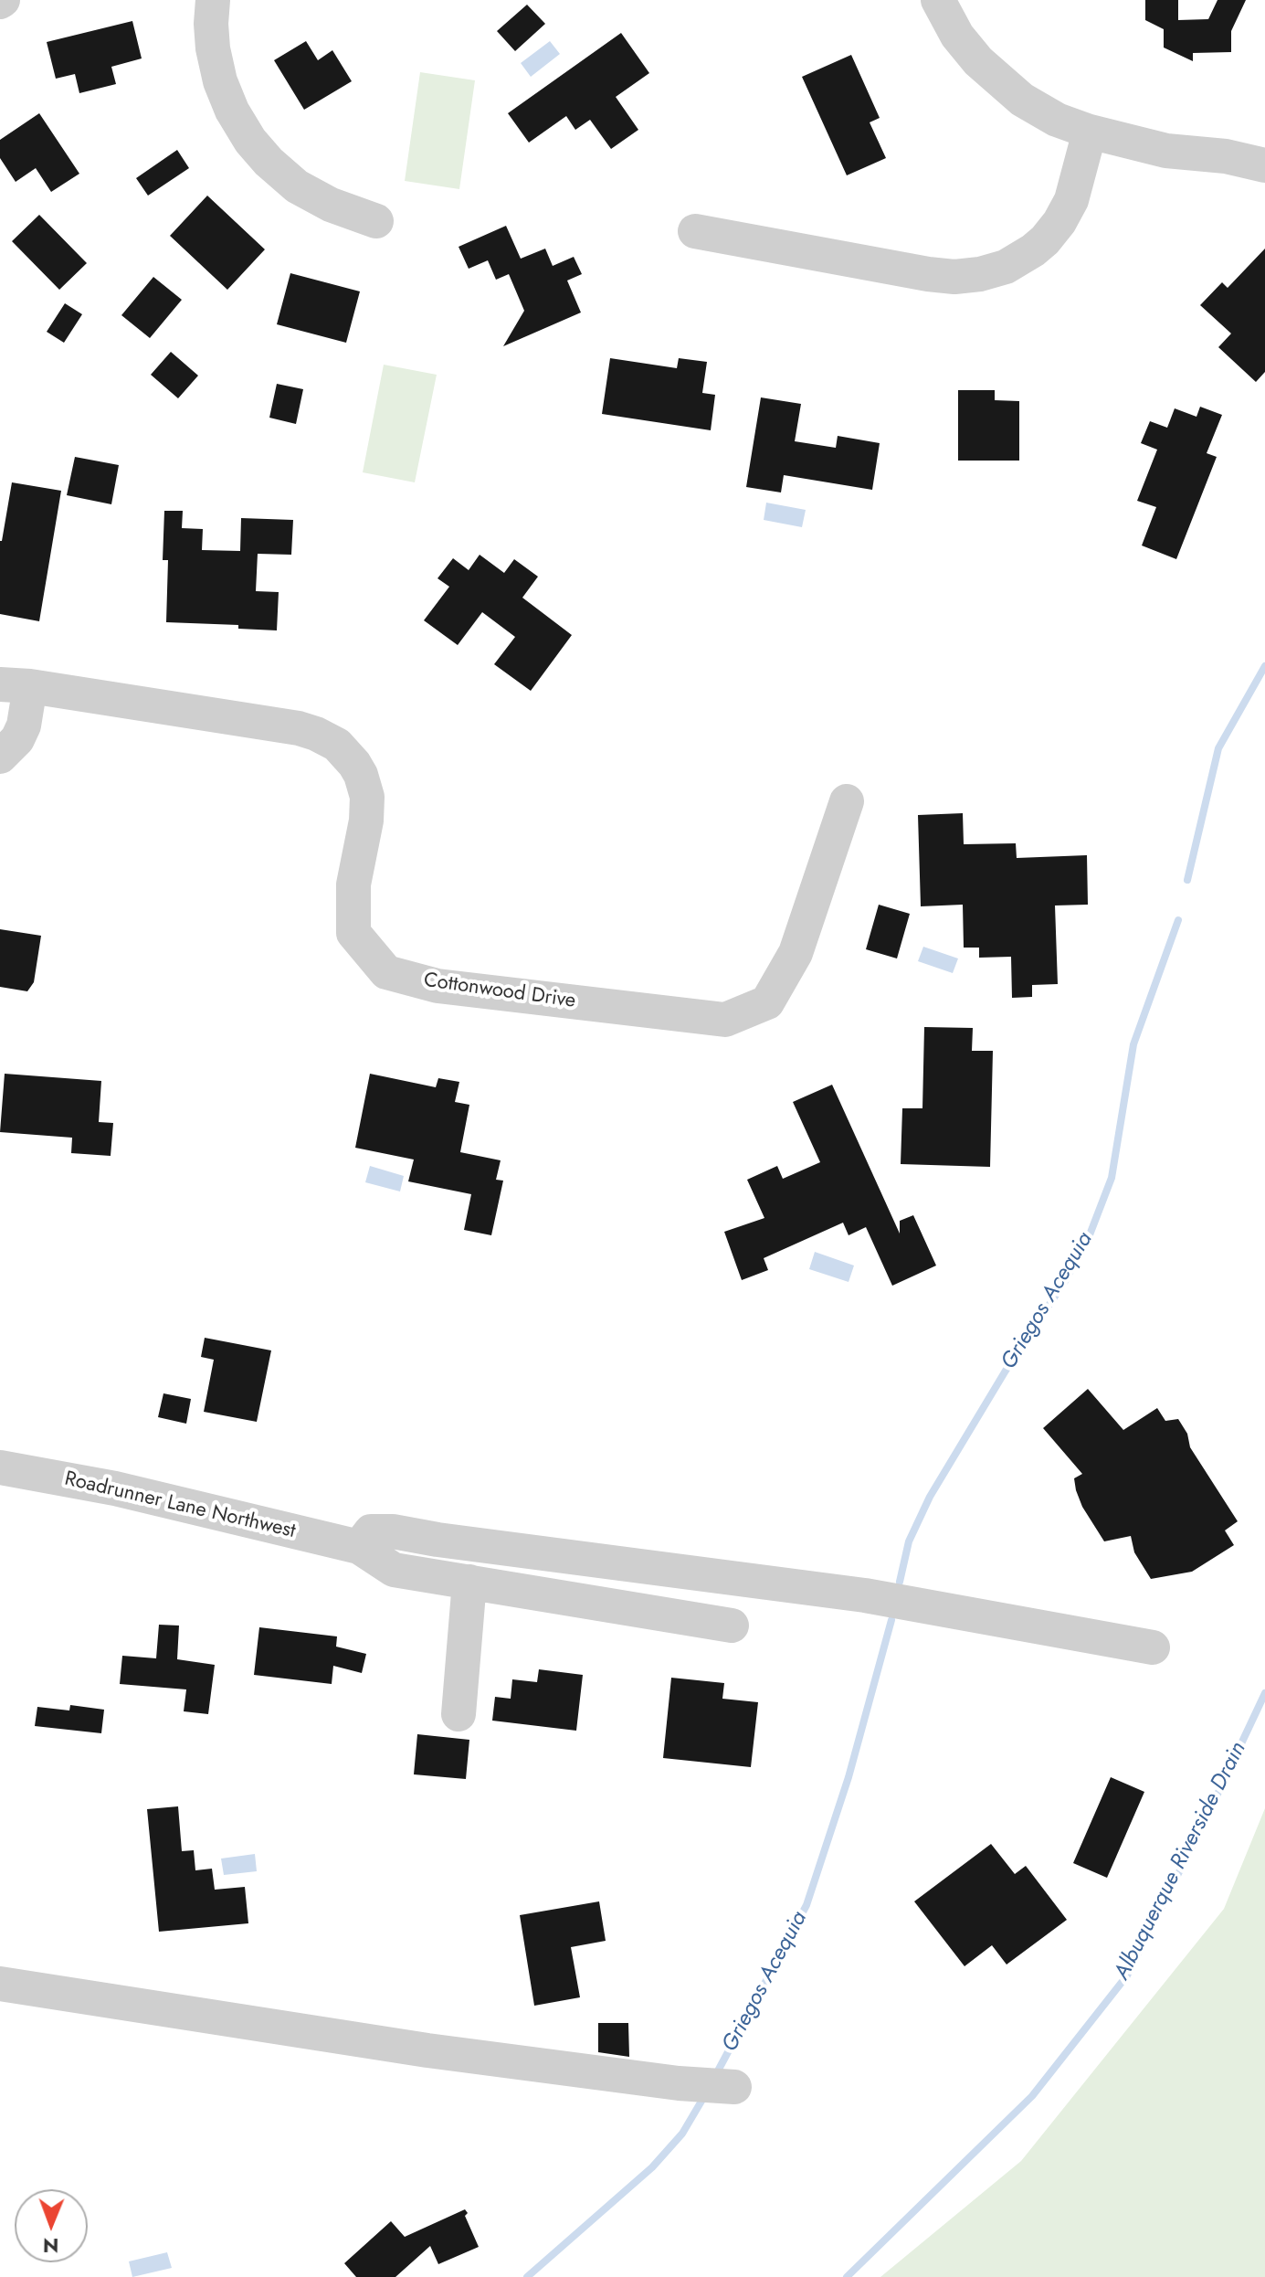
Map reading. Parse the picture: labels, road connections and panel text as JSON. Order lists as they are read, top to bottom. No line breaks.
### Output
{"streets":{"street":["Cottonwood Drive","Roadrunner Lane Northwest"]},"water":["Griegos Acequia","Albuquerque Riverside Drain"],"north":"bottom"}
